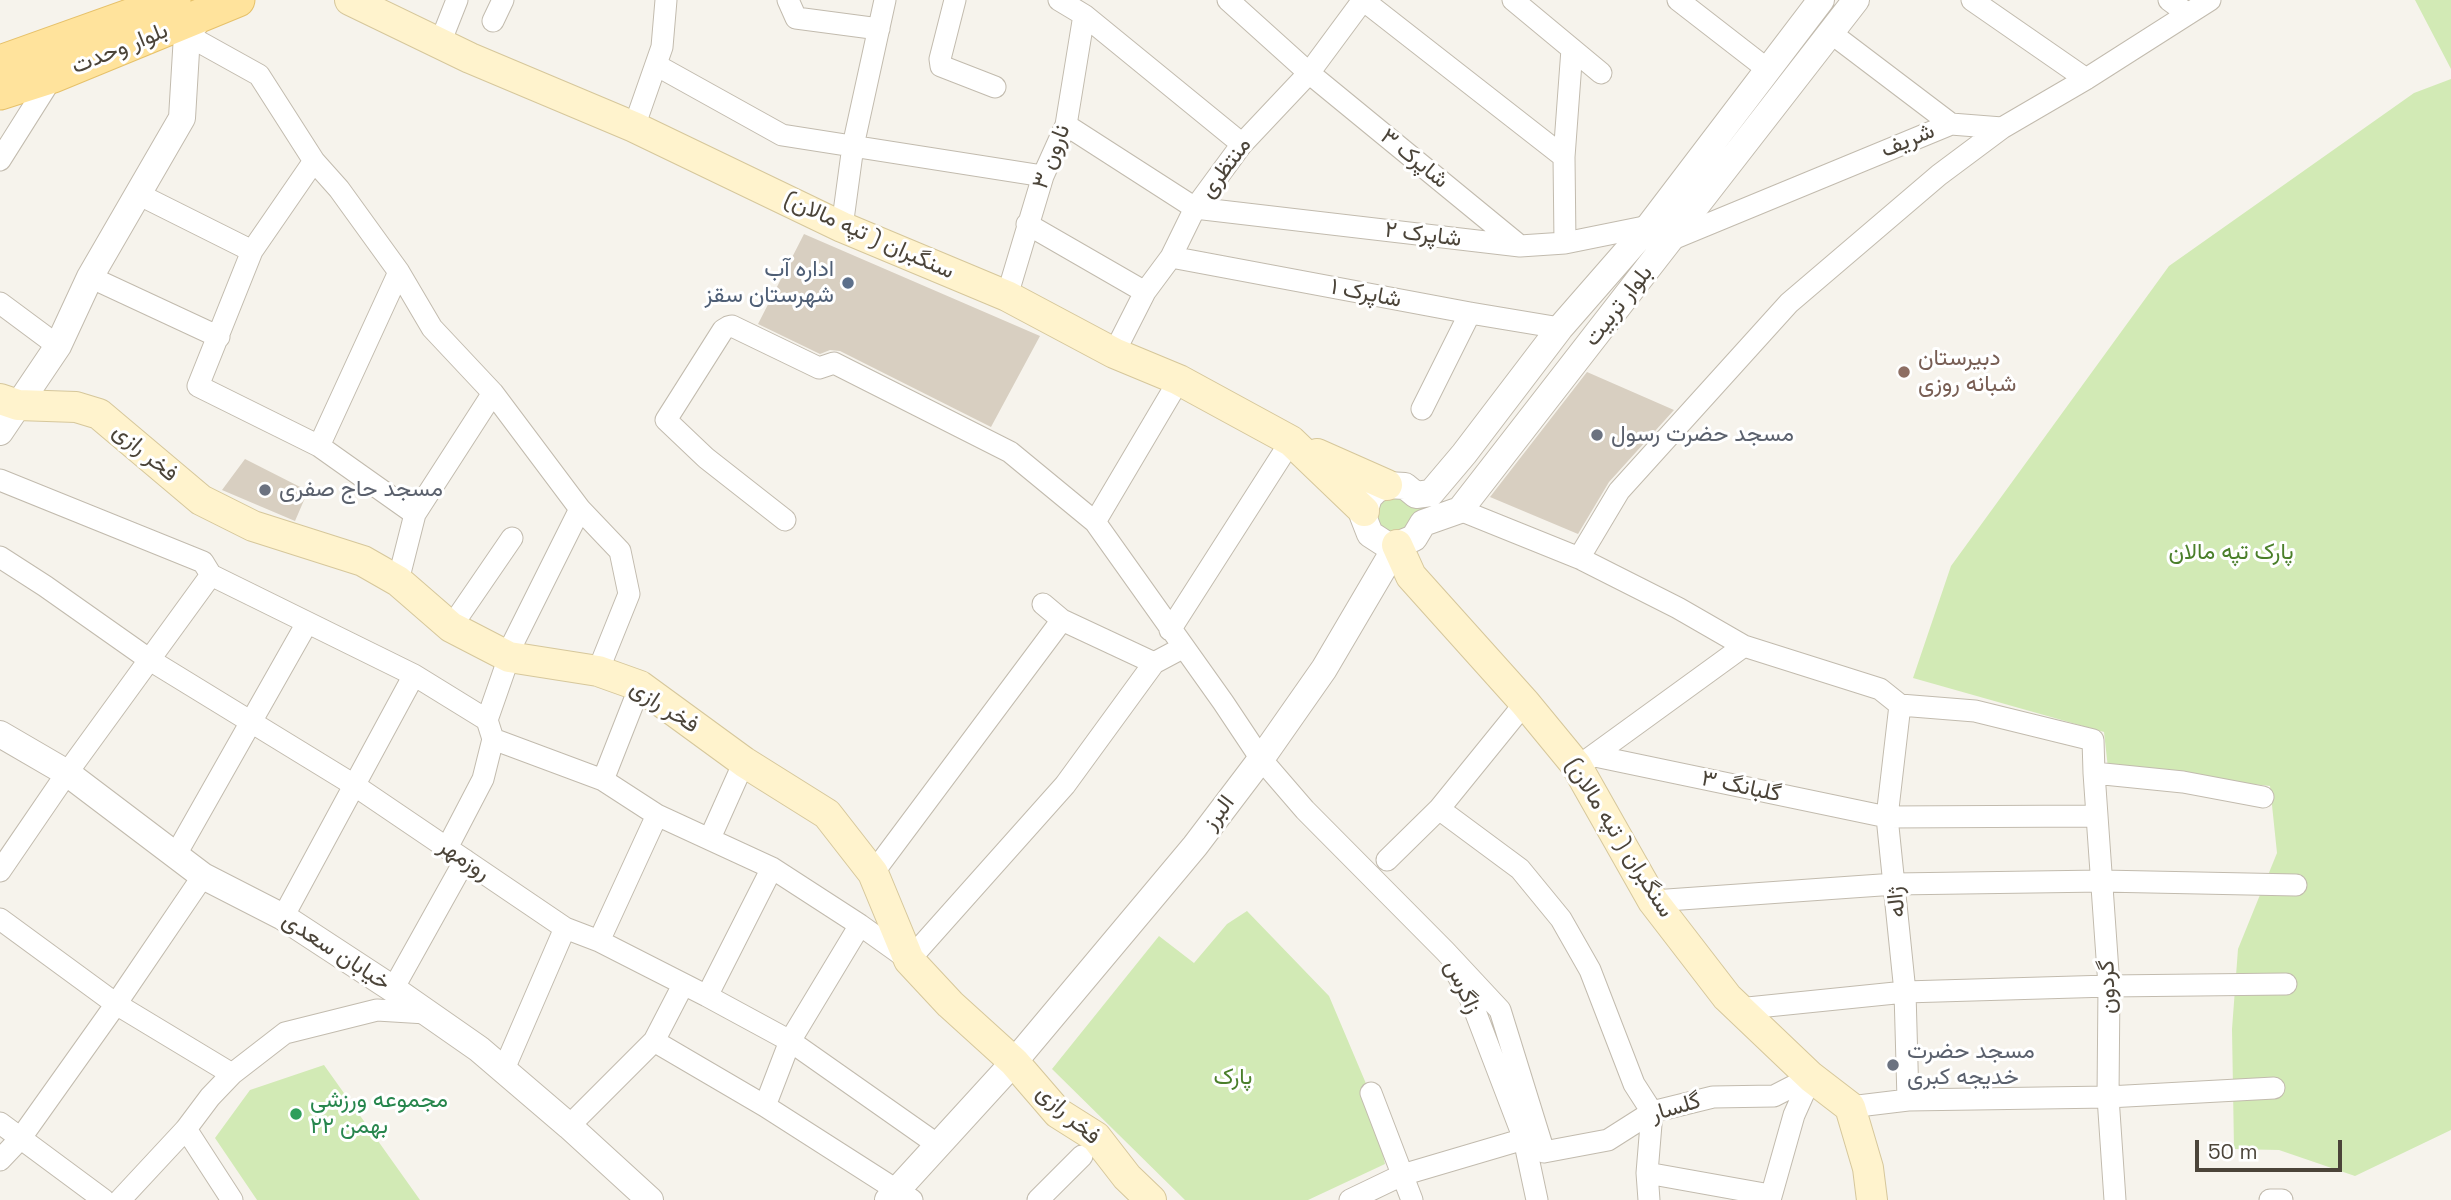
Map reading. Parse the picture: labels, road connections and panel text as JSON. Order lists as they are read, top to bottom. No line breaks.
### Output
{"streets":{"main road":["بلوار وحدت","سنگبران ( تپه مالان)","فخر رازی"],"street":["شریف","نارون ۳","شاپرک ۳","منتظری","شاپرک ۲","شاپرک ۱","بلوار تربیت","گلبانگ ۳","البرز","روزمهر","ژاله","خیابان سعدی","زاگرس","گردون","گلسار"]},"crossings":[["شریف","شاپرک ۲"],["شریف","بلوار تربیت"],["نارون ۳","سنگبران ( تپه مالان)"],["شاپرک ۳","منتظری"],["شاپرک ۳","شاپرک ۲"],["منتظری","شاپرک ۲"],["منتظری","سنگبران ( تپه مالان)"],["منتظری","شاپرک ۱"],["شاپرک ۲","بلوار تربیت"],["سنگبران ( تپه مالان)","بلوار تربیت"],["سنگبران ( تپه مالان)","گلبانگ ۳"],["سنگبران ( تپه مالان)","البرز"],["سنگبران ( تپه مالان)","گلسار"],["شاپرک ۱","بلوار تربیت"],["بلوار تربیت","البرز"],["فخر رازی","البرز"],["گلبانگ ۳","ژاله"],["گلبانگ ۳","گردون"],["البرز","روزمهر"],["ژاله","گردون"],["زاگرس","گلسار"]],"parks":["پارک تپه مالان","پارک"],"places":["اداره آب شهرستان سقز","دبیرستان شبانه روزی","مسجد حضرت رسول","مسجد حاج صفری","مسجد حضرت خدیجه کبری","مجموعه ورزشی ۲۲ بهمن"],"scale_bar":"50 m"}
